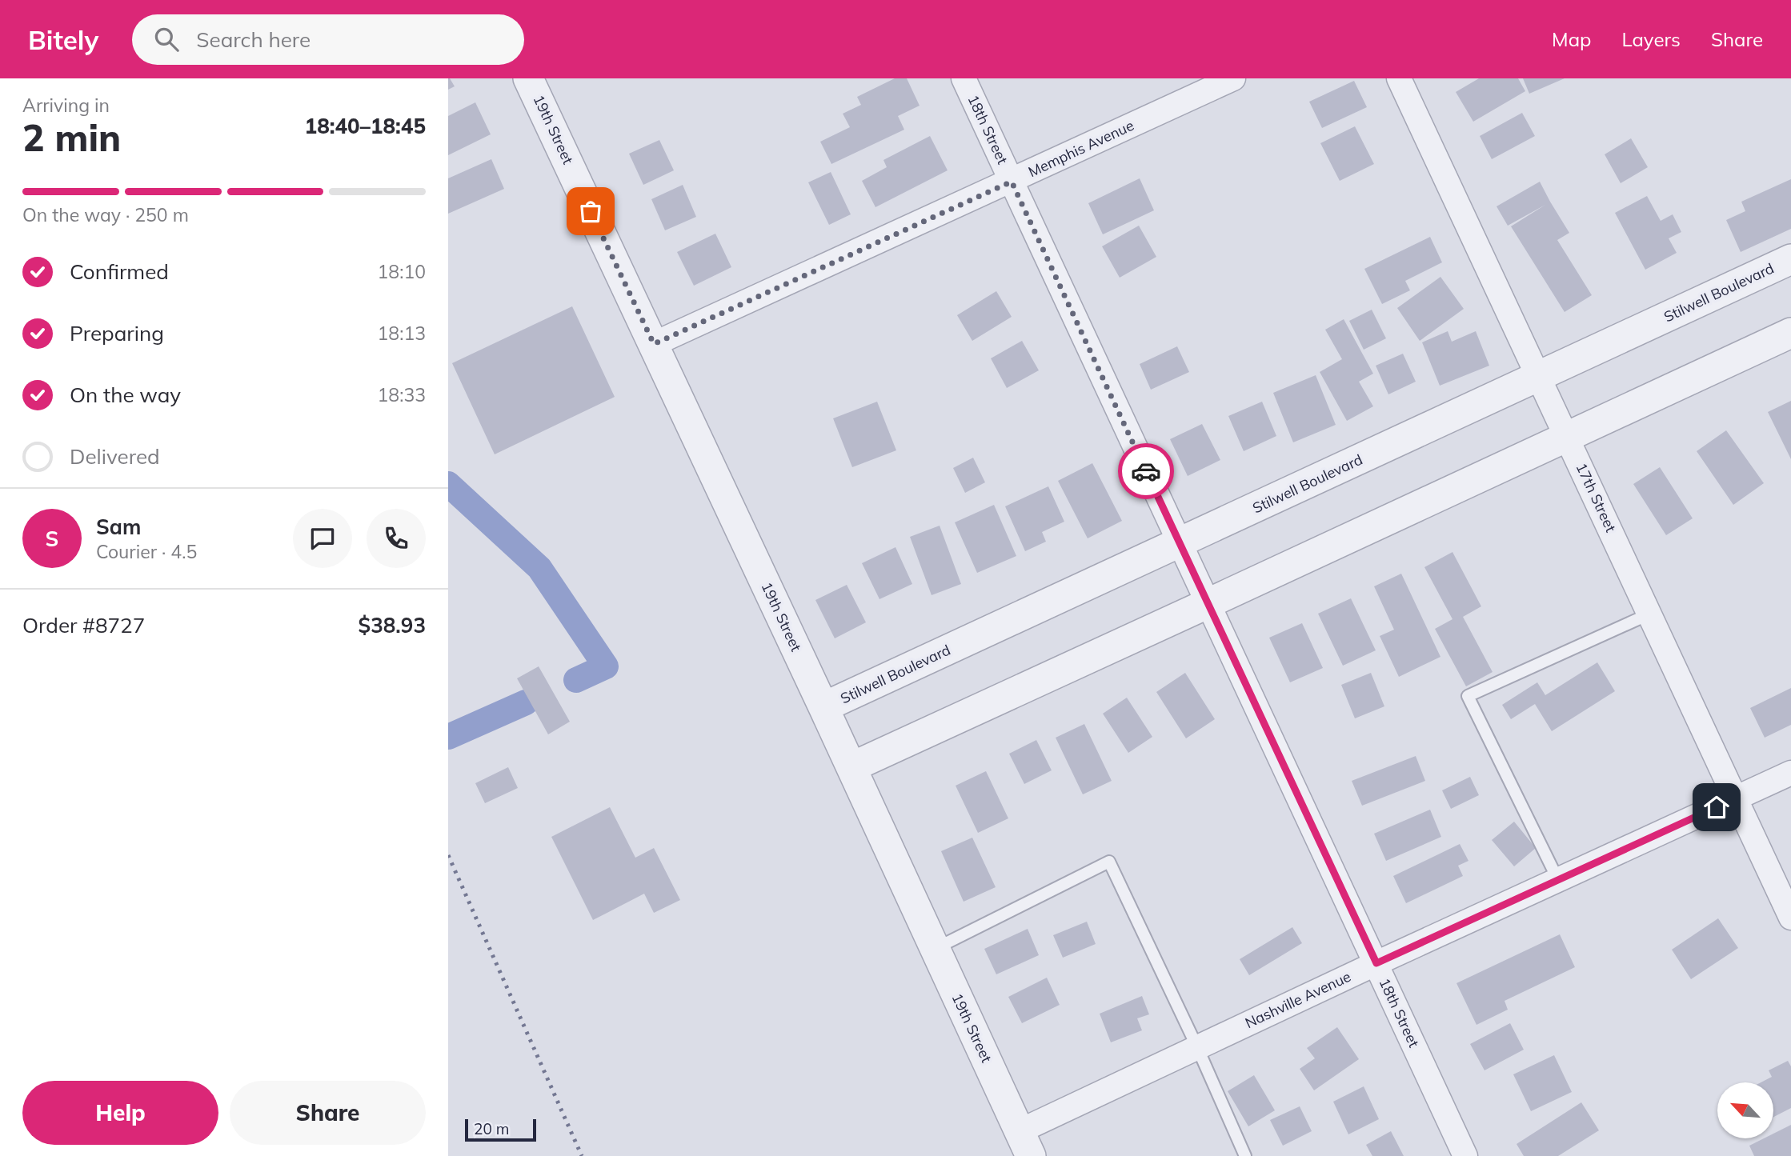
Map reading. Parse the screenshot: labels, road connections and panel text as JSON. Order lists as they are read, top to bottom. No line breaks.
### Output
{"streets":{"street":["19th Street","18th Street","Memphis Avenue","Stilwell Boulevard","17th Street","Nashville Avenue"]},"crossings":[["19th Street","Memphis Avenue"],["19th Street","Stilwell Boulevard"],["19th Street","Nashville Avenue"],["18th Street","Memphis Avenue"],["18th Street","Stilwell Boulevard"],["18th Street","Nashville Avenue"],["Stilwell Boulevard","17th Street"],["17th Street","Nashville Avenue"]],"scale_bar":"20 m","north":"top left","page":{"header":"Bitely","search":"Search here","nav":["Map","Layers","Share"],"heading":["2 min","Arriving in","18:40–18:45"],"panel":["Sam","Courier · 4.5","Order #8727","$38.93"],"bar":"On the way · 250 m","list":[["Confirmed","18:10"],["Preparing","18:13"],["On the way","18:33"],"Delivered"],"round":"S","buttons":["Help","Share"],"scale":"20 m"}}
